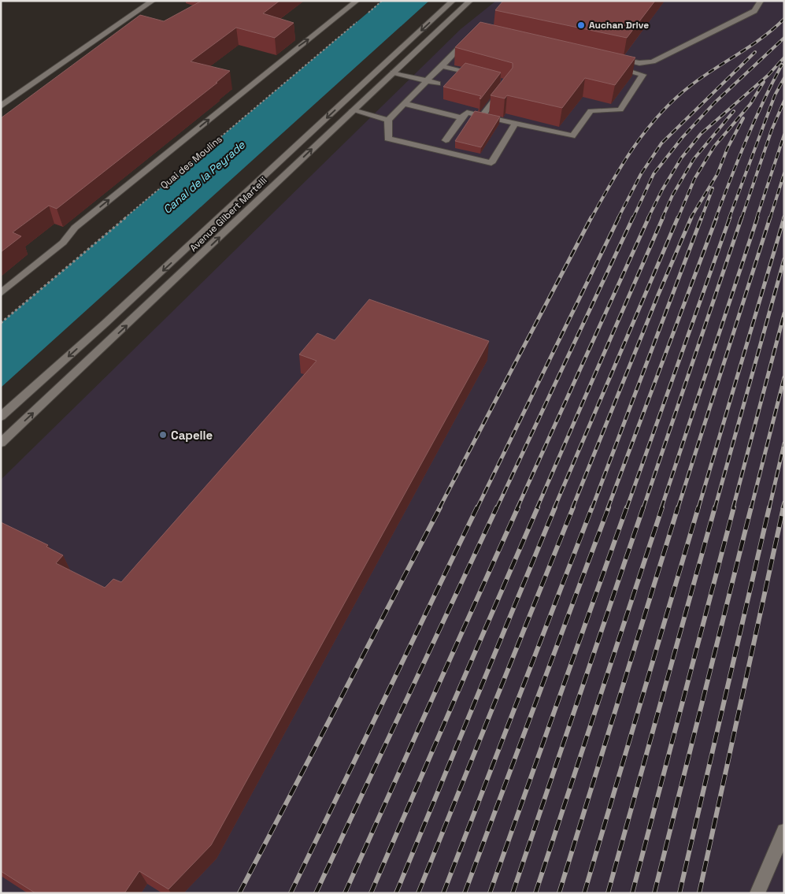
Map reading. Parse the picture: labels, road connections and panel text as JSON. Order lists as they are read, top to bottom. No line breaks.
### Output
{"streets":{"main road":["Quai des Moulins","Avenue Gilbert Martelli"]},"one_way":["Quai des Moulins"],"water":["Canal de la Peyrade"],"places":["Auchan Drive","Capelle"]}
